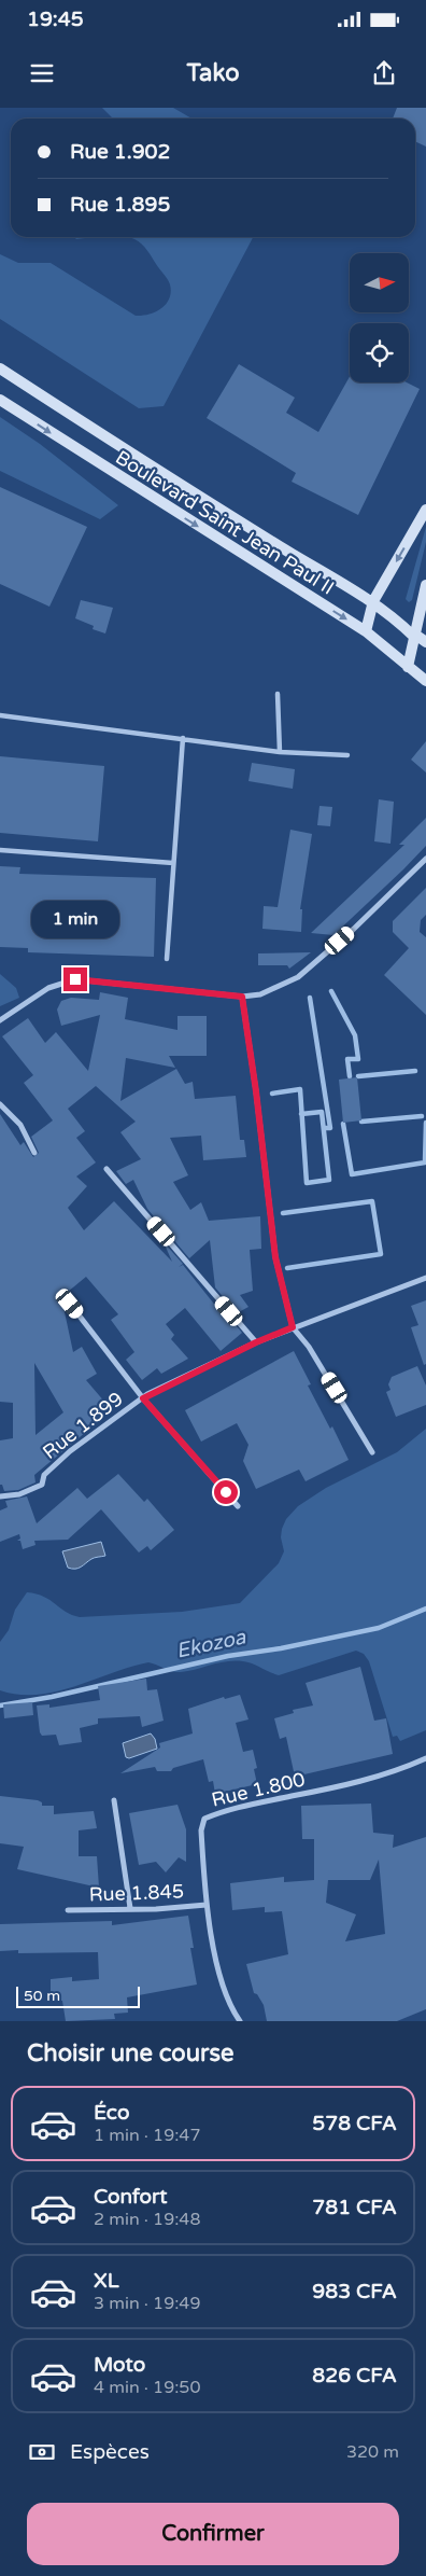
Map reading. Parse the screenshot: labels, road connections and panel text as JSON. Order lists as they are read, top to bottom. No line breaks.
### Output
{"streets":{"main road":["Boulevard Saint Jean Paul II"],"street":["Rue 1.899","Rue 1.800","Rue 1.845"]},"crossings":[["Rue 1.800","Rue 1.845"]],"water":["Ekozoa"],"scale_bar":"50 m","north":"right","page":{"status":"19:45","header":"Tako","banner":["Rue 1.902","Rue 1.895"],"bubble":"1 min","scale":"50 m","heading":"Choisir une course","list":[{"name":"Éco","note":"1 min · 19:47","value":"578 CFA"},{"name":"Confort","note":"2 min · 19:48","value":"781 CFA"},{"name":"XL","note":"3 min · 19:49","value":"983 CFA"},{"name":"Moto","note":"4 min · 19:50","value":"826 CFA"}],"pay":["Espèces","320 m"],"buttons":"Confirmer"}}
